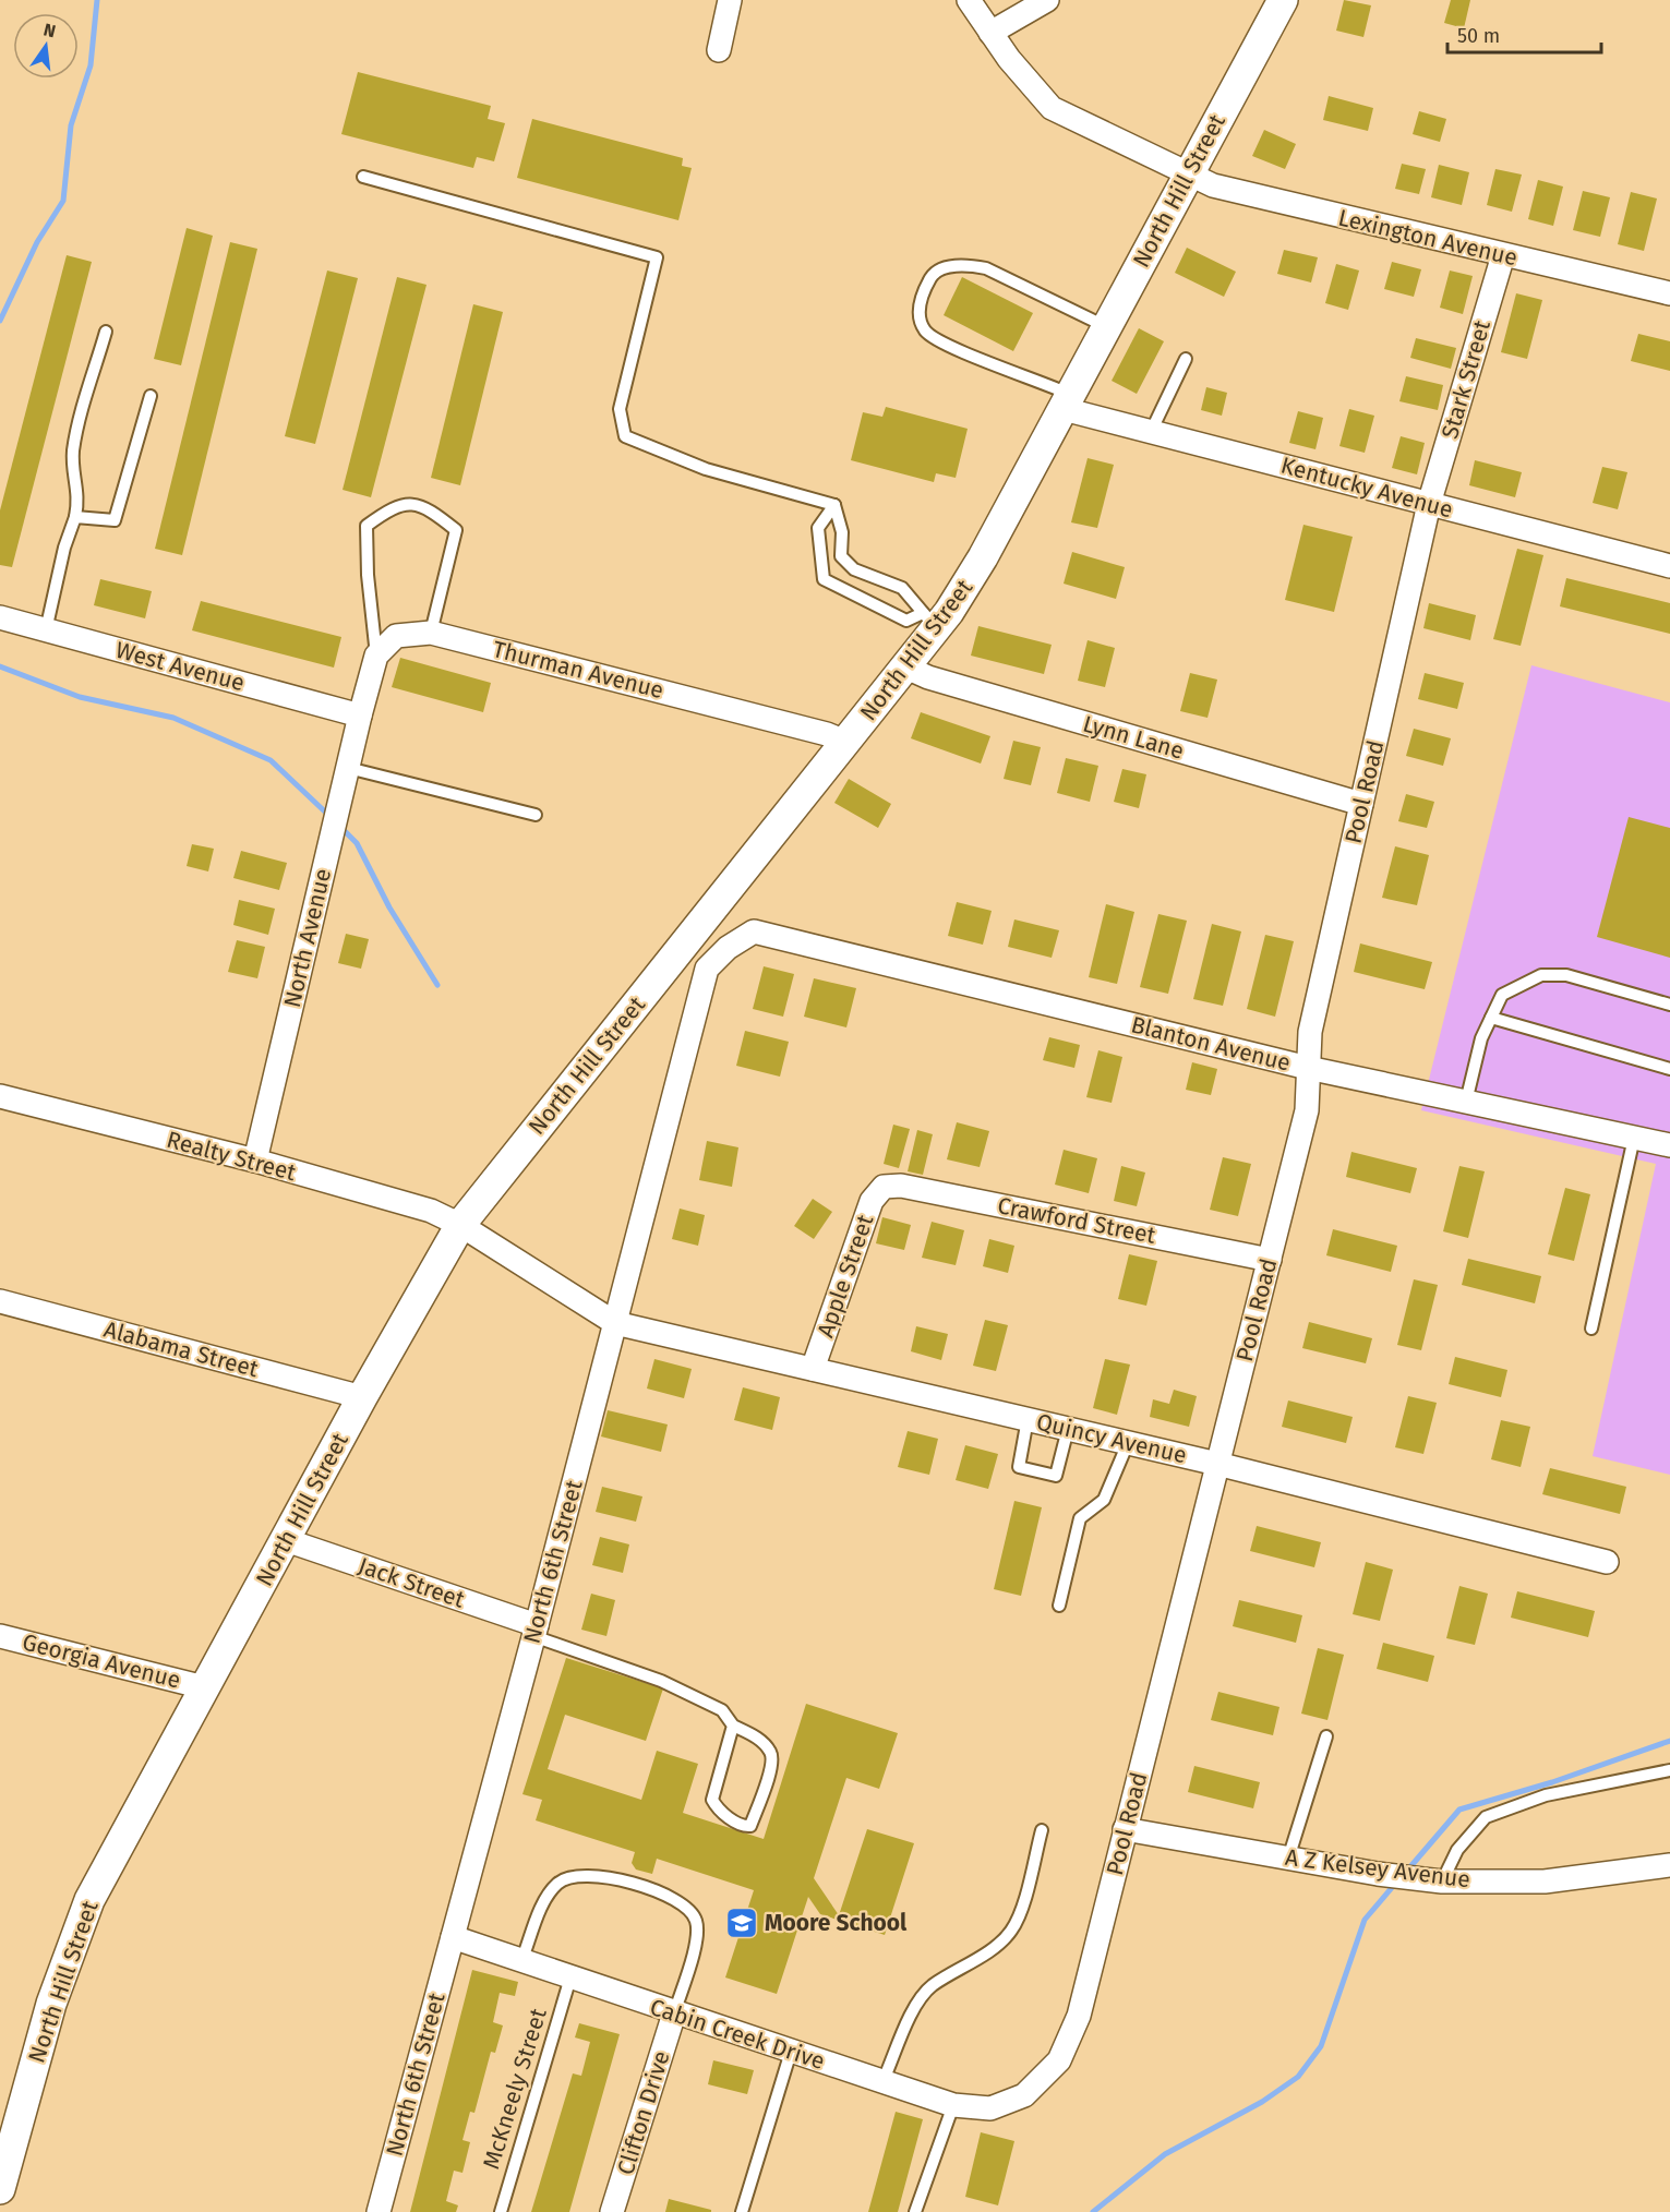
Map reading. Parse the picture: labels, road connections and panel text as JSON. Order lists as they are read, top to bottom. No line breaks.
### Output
{"streets":{"street":["North Hill Street","Lexington Avenue","Stark Street","Kentucky Avenue","West Avenue","Thurman Avenue","Lynn Lane","Pool Road","North Avenue","Blanton Avenue","Realty Street","Crawford Street","Apple Street","Alabama Street","Quincy Avenue","North 6th Street","Jack Street","Georgia Avenue","A Z Kelsey Avenue","Cabin Creek Drive","Clifton Drive"],"lane":["McKneely Street"]},"crossings":[["North Hill Street","Lexington Avenue"],["North Hill Street","Kentucky Avenue"],["North Hill Street","Thurman Avenue"],["North Hill Street","Lynn Lane"],["North Hill Street","Realty Street"],["North Hill Street","Alabama Street"],["North Hill Street","Jack Street"],["North Hill Street","Georgia Avenue"],["Lexington Avenue","Stark Street"],["Stark Street","Kentucky Avenue"],["Stark Street","Pool Road"],["Kentucky Avenue","Pool Road"],["West Avenue","North Avenue"],["Lynn Lane","Pool Road"],["Pool Road","Blanton Avenue"],["Pool Road","Crawford Street"],["Pool Road","Quincy Avenue"],["Pool Road","A Z Kelsey Avenue"],["Pool Road","Cabin Creek Drive"],["North Avenue","Realty Street"],["Blanton Avenue","North 6th Street"],["Realty Street","Quincy Avenue"],["Realty Street","North 6th Street"],["Crawford Street","Apple Street"],["Apple Street","Quincy Avenue"],["Quincy Avenue","North 6th Street"],["North 6th Street","Jack Street"],["North 6th Street","Cabin Creek Drive"],["Cabin Creek Drive","McKneely Street"],["Cabin Creek Drive","Clifton Drive"]],"places":{"school or university":["Moore School"]},"scale_bar":"50 m","north":"top"}
